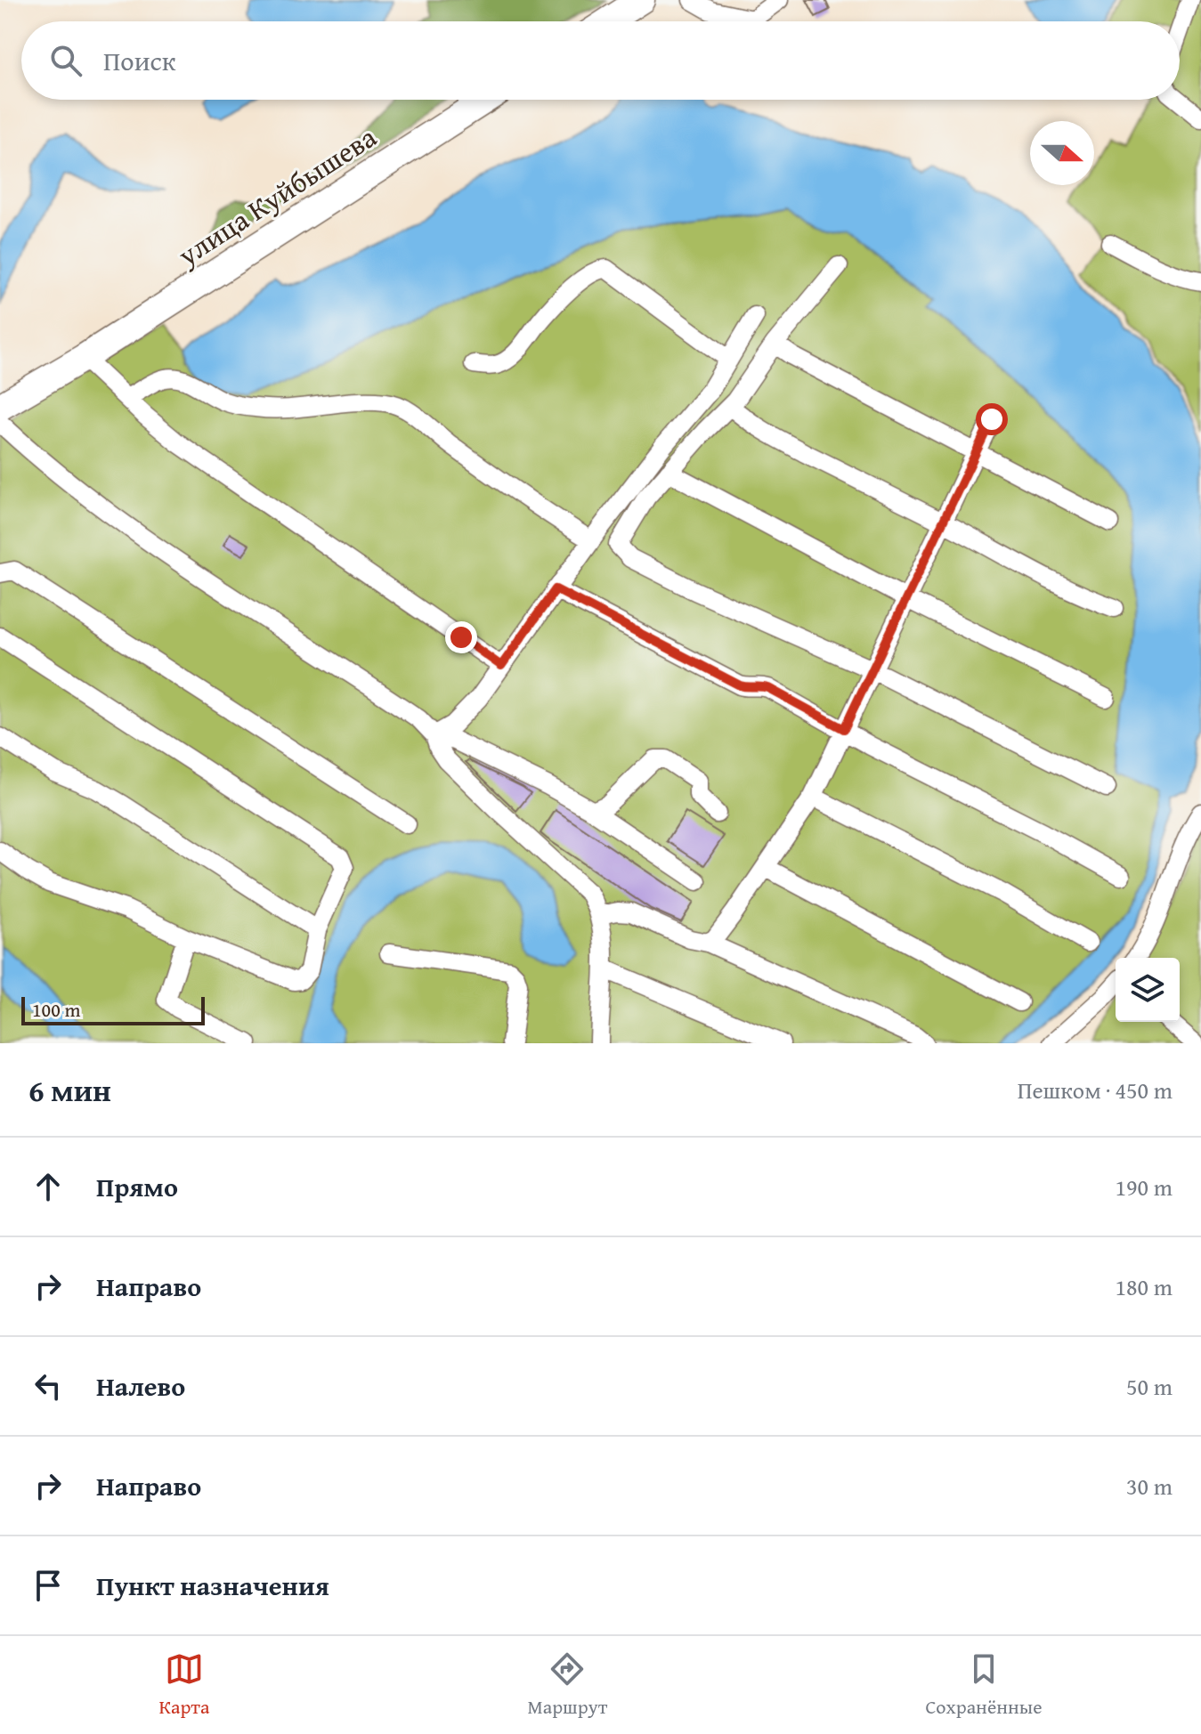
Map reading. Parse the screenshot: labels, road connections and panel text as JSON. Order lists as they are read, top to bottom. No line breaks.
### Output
{"streets":{"highway":["улица Куйбышева"]},"scale_bar":"100 m","north":"right","page":{"search":"Поиск","scale":"100 m","heading":["6 мин","Пешком · 450 m"],"list":[["Прямо","190 m"],["Направо","180 m"],["Налево","50 m"],["Направо","30 m"],"Пункт назначения"],"nav":["Карта","Маршрут","Сохранённые"]}}
